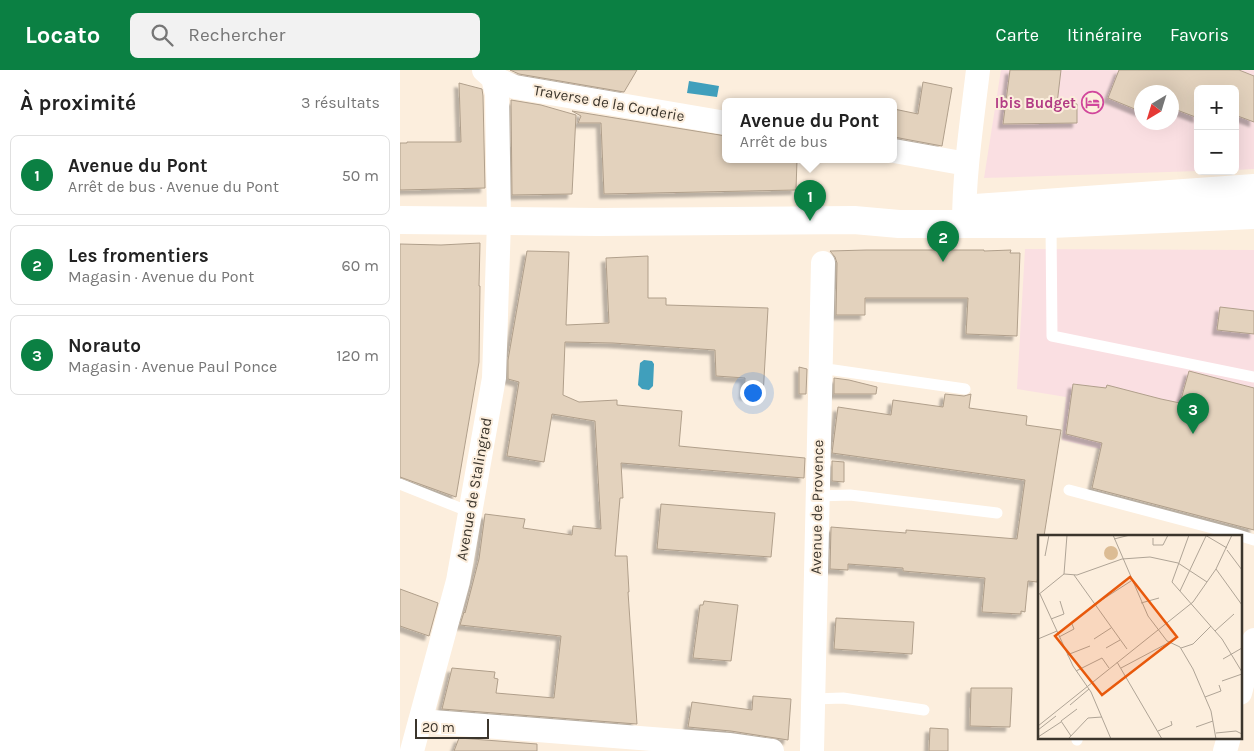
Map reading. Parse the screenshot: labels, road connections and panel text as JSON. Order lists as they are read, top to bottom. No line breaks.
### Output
{"streets":{"street":["Traverse de la Corderie","Avenue de Stalingrad","Avenue de Provence"]},"crossings":[["Traverse de la Corderie","Avenue de Stalingrad"]],"places":{"hotel":["Ibis Budget"]},"scale_bar":"20 m","north":"bottom left","page":{"header":"Locato","search":"Rechercher","nav":["Carte","Itinéraire","Favoris"],"heading":["À proximité","3 résultats"],"map_buttons":["+","−"],"popup":["Avenue du Pont","Arrêt de bus"],"list":[{"mark":"1","name":"Avenue du Pont","note":"Arrêt de bus · Avenue du Pont","value":"50 m"},{"mark":"2","name":"Les fromentiers","note":"Magasin · Avenue du Pont","value":"60 m"},{"mark":"3","name":"Norauto","note":"Magasin · Avenue Paul Ponce","value":"120 m"}],"pins":["1","2","3"],"scale":"20 m"}}
